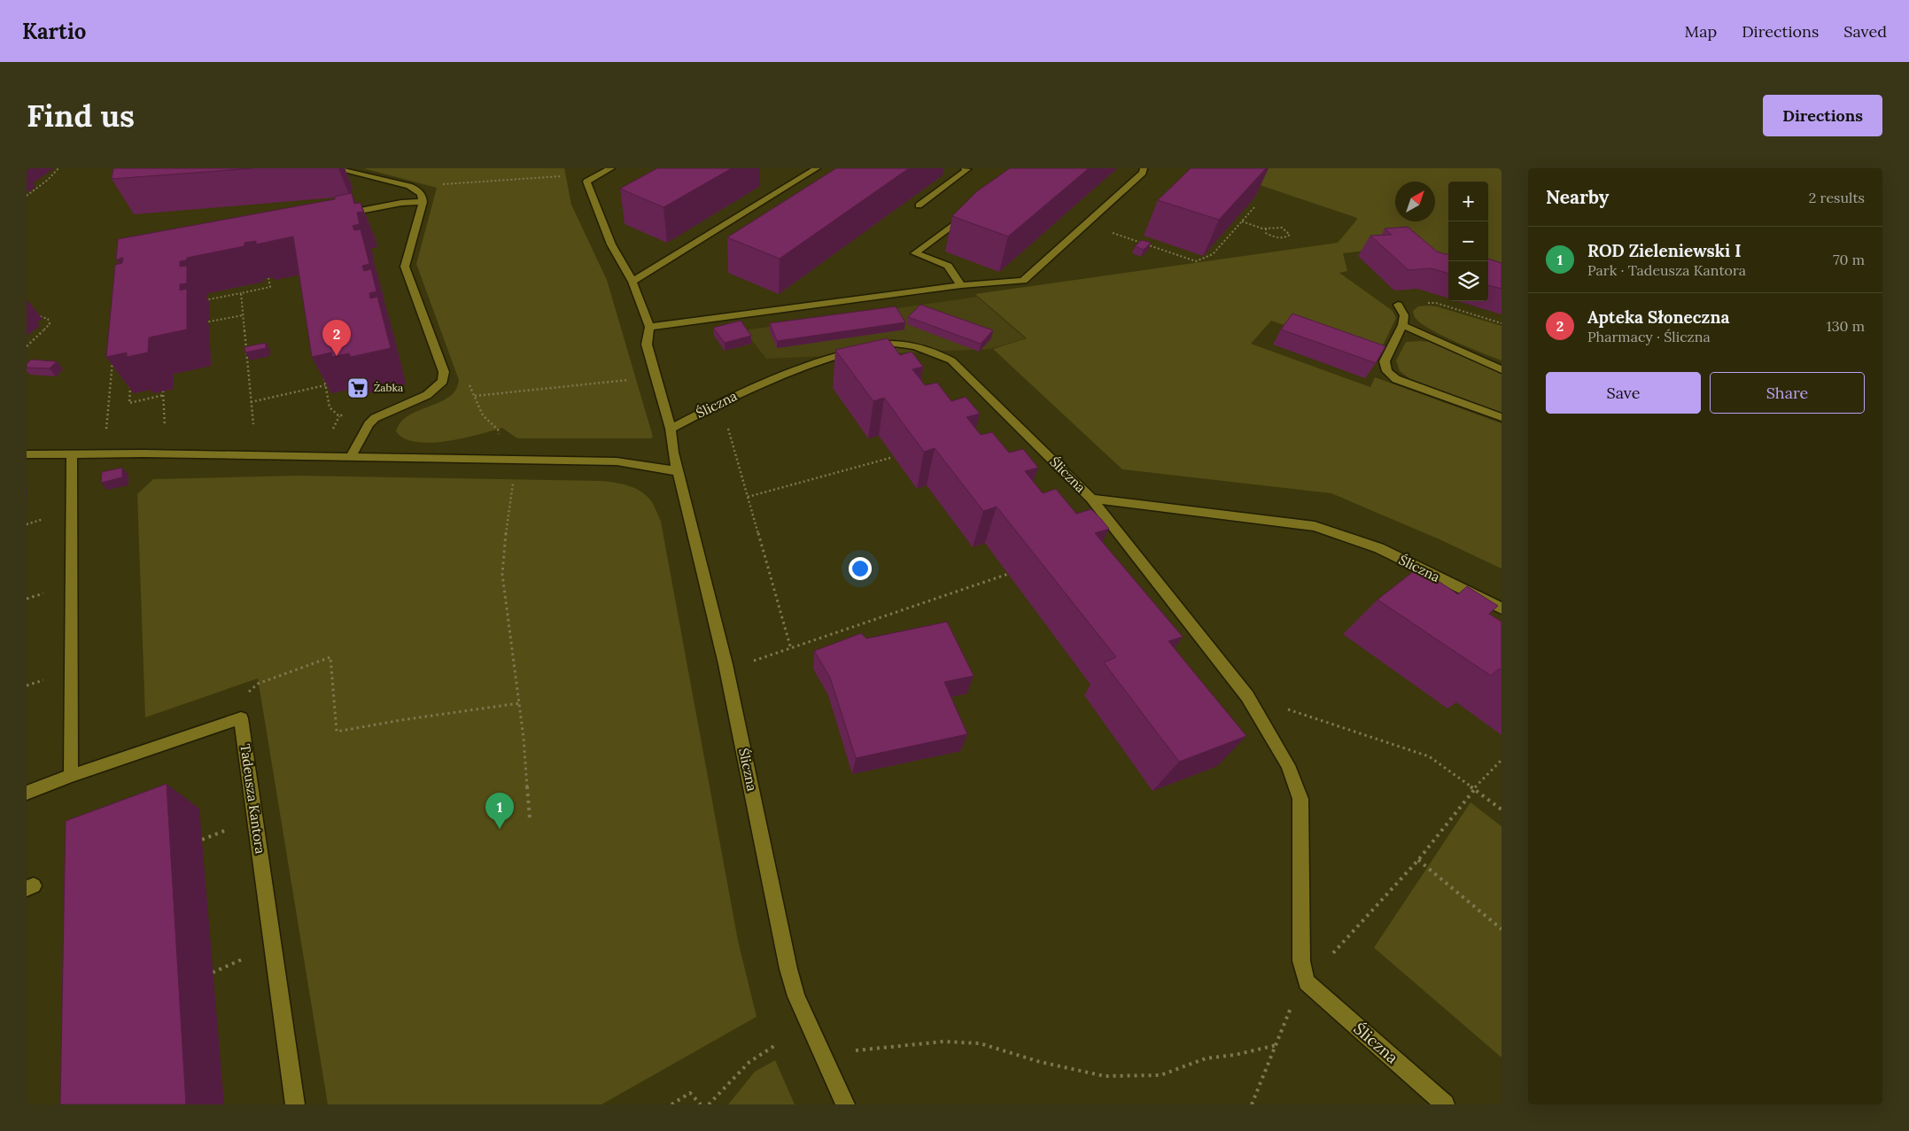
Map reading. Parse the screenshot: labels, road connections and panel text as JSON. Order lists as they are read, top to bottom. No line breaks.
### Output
{"streets":{"street":["Śliczna","Tadeusza Kantora"]},"places":{"supermarket":["Żabka"]},"north":"top right","page":{"header":"Kartio","nav":["Map","Directions","Saved"],"buttons":["Directions",["Save","Share"]],"title":"Find us","heading":["Nearby","2 results"],"map_buttons":["+","−"],"list":[{"mark":"1","name":"ROD Zieleniewski I","note":"Park · Tadeusza Kantora","value":"70 m"},{"mark":"2","name":"Apteka Słoneczna","note":"Pharmacy · Śliczna","value":"130 m"}],"pins":["2","1"]}}
